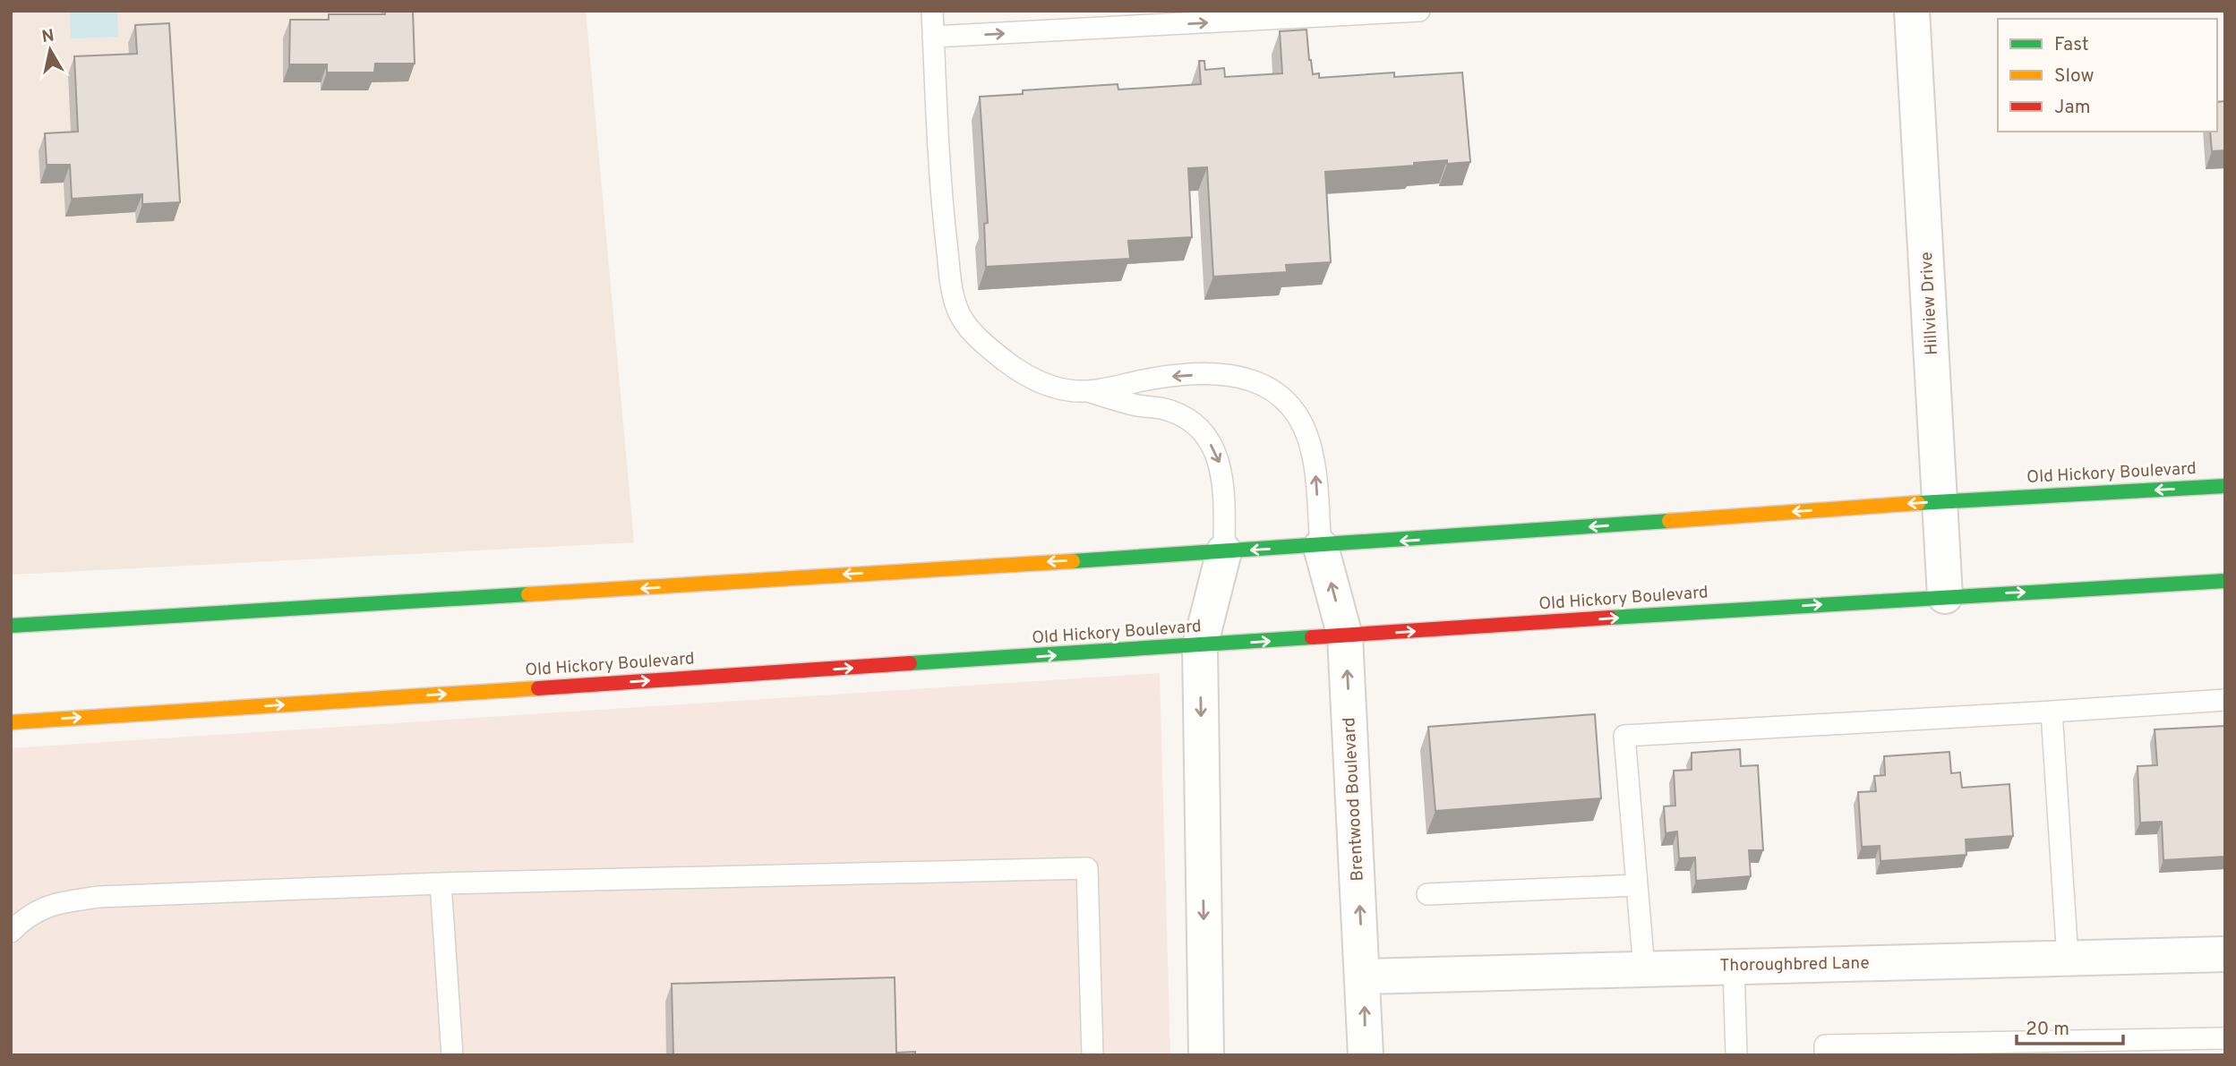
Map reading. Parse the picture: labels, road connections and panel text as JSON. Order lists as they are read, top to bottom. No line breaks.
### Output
{"streets":{"main road":["Old Hickory Boulevard"],"street":["Hillview Drive","Brentwood Boulevard","Thoroughbred Lane"]},"crossings":[["Hillview Drive","Old Hickory Boulevard"],["Old Hickory Boulevard","Brentwood Boulevard"],["Brentwood Boulevard","Thoroughbred Lane"]],"legend":["Fast","Slow","Jam"],"scale_bar":"20 m","north":"top"}
